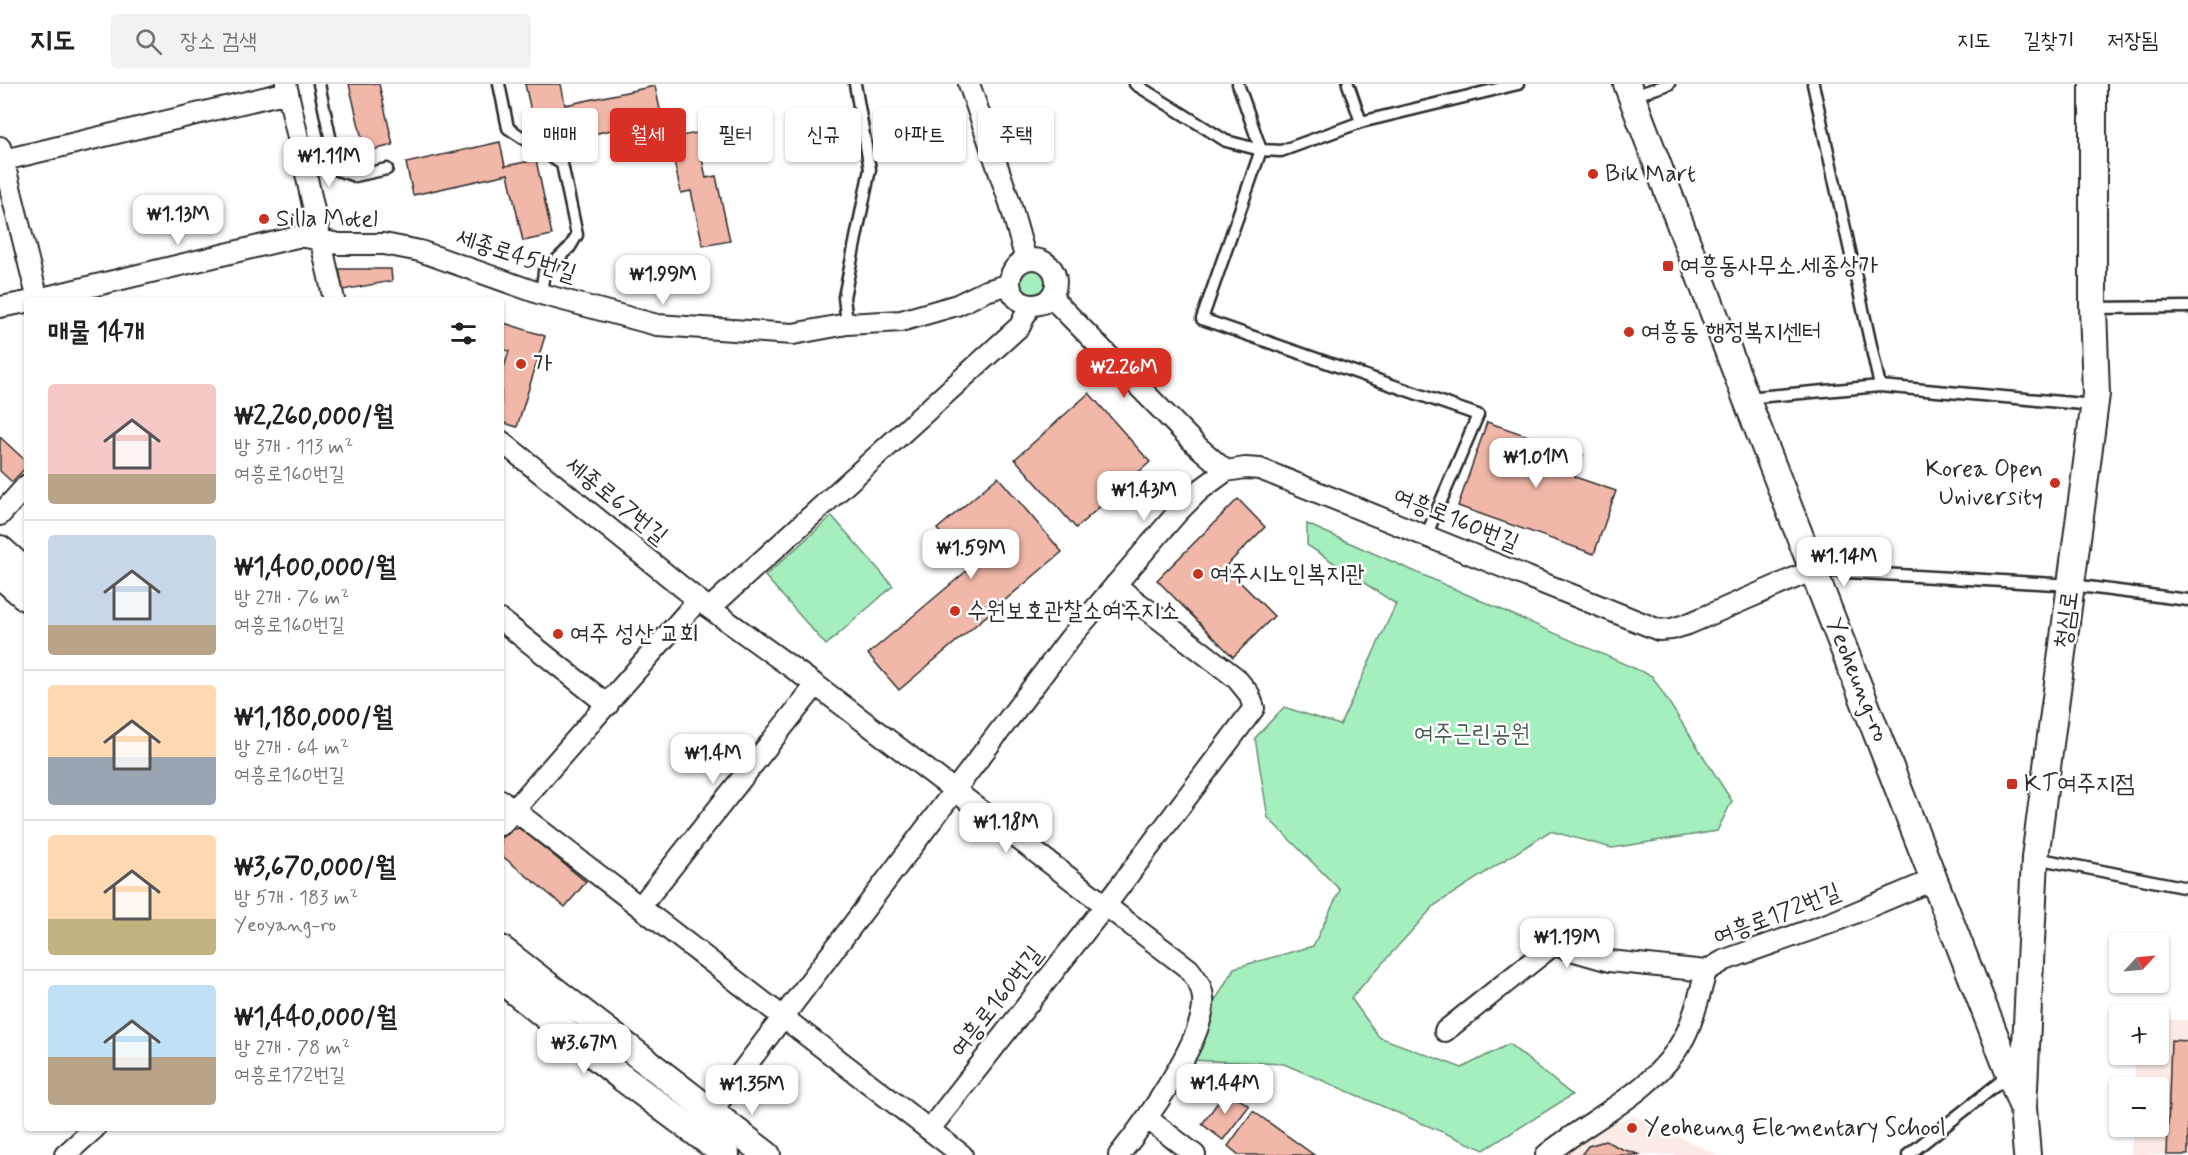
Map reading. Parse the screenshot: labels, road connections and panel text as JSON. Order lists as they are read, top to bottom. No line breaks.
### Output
{"streets":{"street":["세종로45번길","세종로67번길","여흥로160번길","청심로","Yeoheung-ro","여흥로172번길"]},"crossings":[["여흥로160번길","Yeoheung-ro"],["청심로","Yeoheung-ro"],["Yeoheung-ro","여흥로172번길"]],"parks":["여주근린공원"],"places":{"other":["Bik Mart","Silla Motel","여흥동 행정복지센터","가","Korea Open University","여주시노인복지관","수원보호관찰소여주지소","여주 성산 교회","Yeoheung Elementary School"],"transit":["여흥동사무소.세종상가","KT여주지점"]},"north":"top right","page":{"header":"지도","search":"장소 검색","nav":["지도","길찾기","저장됨"],"chip":["매매","월세","필터","신규","아파트","주택"],"price":["₩1.11M","₩1.13M","₩1.99M","₩2.26M","₩1.01M","₩1.43M","₩1.59M","₩1.14M","₩1.4M","₩1.18M","₩1.19M","₩3.67M","₩1.44M","₩1.35M"],"heading":"매물 14개","list":[{"name":"₩2,260,000/월","note":"방 3개 · 113 m² · 여흥로160번길"},{"name":"₩1,400,000/월","note":"방 2개 · 76 m² · 여흥로160번길"},{"name":"₩1,180,000/월","note":"방 2개 · 64 m² · 여흥로160번길"},{"name":"₩3,670,000/월","note":"방 5개 · 183 m² · Yeoyang-ro"},{"name":"₩1,440,000/월","note":"방 2개 · 78 m² · 여흥로172번길"}],"map_buttons":["+","−"]}}
